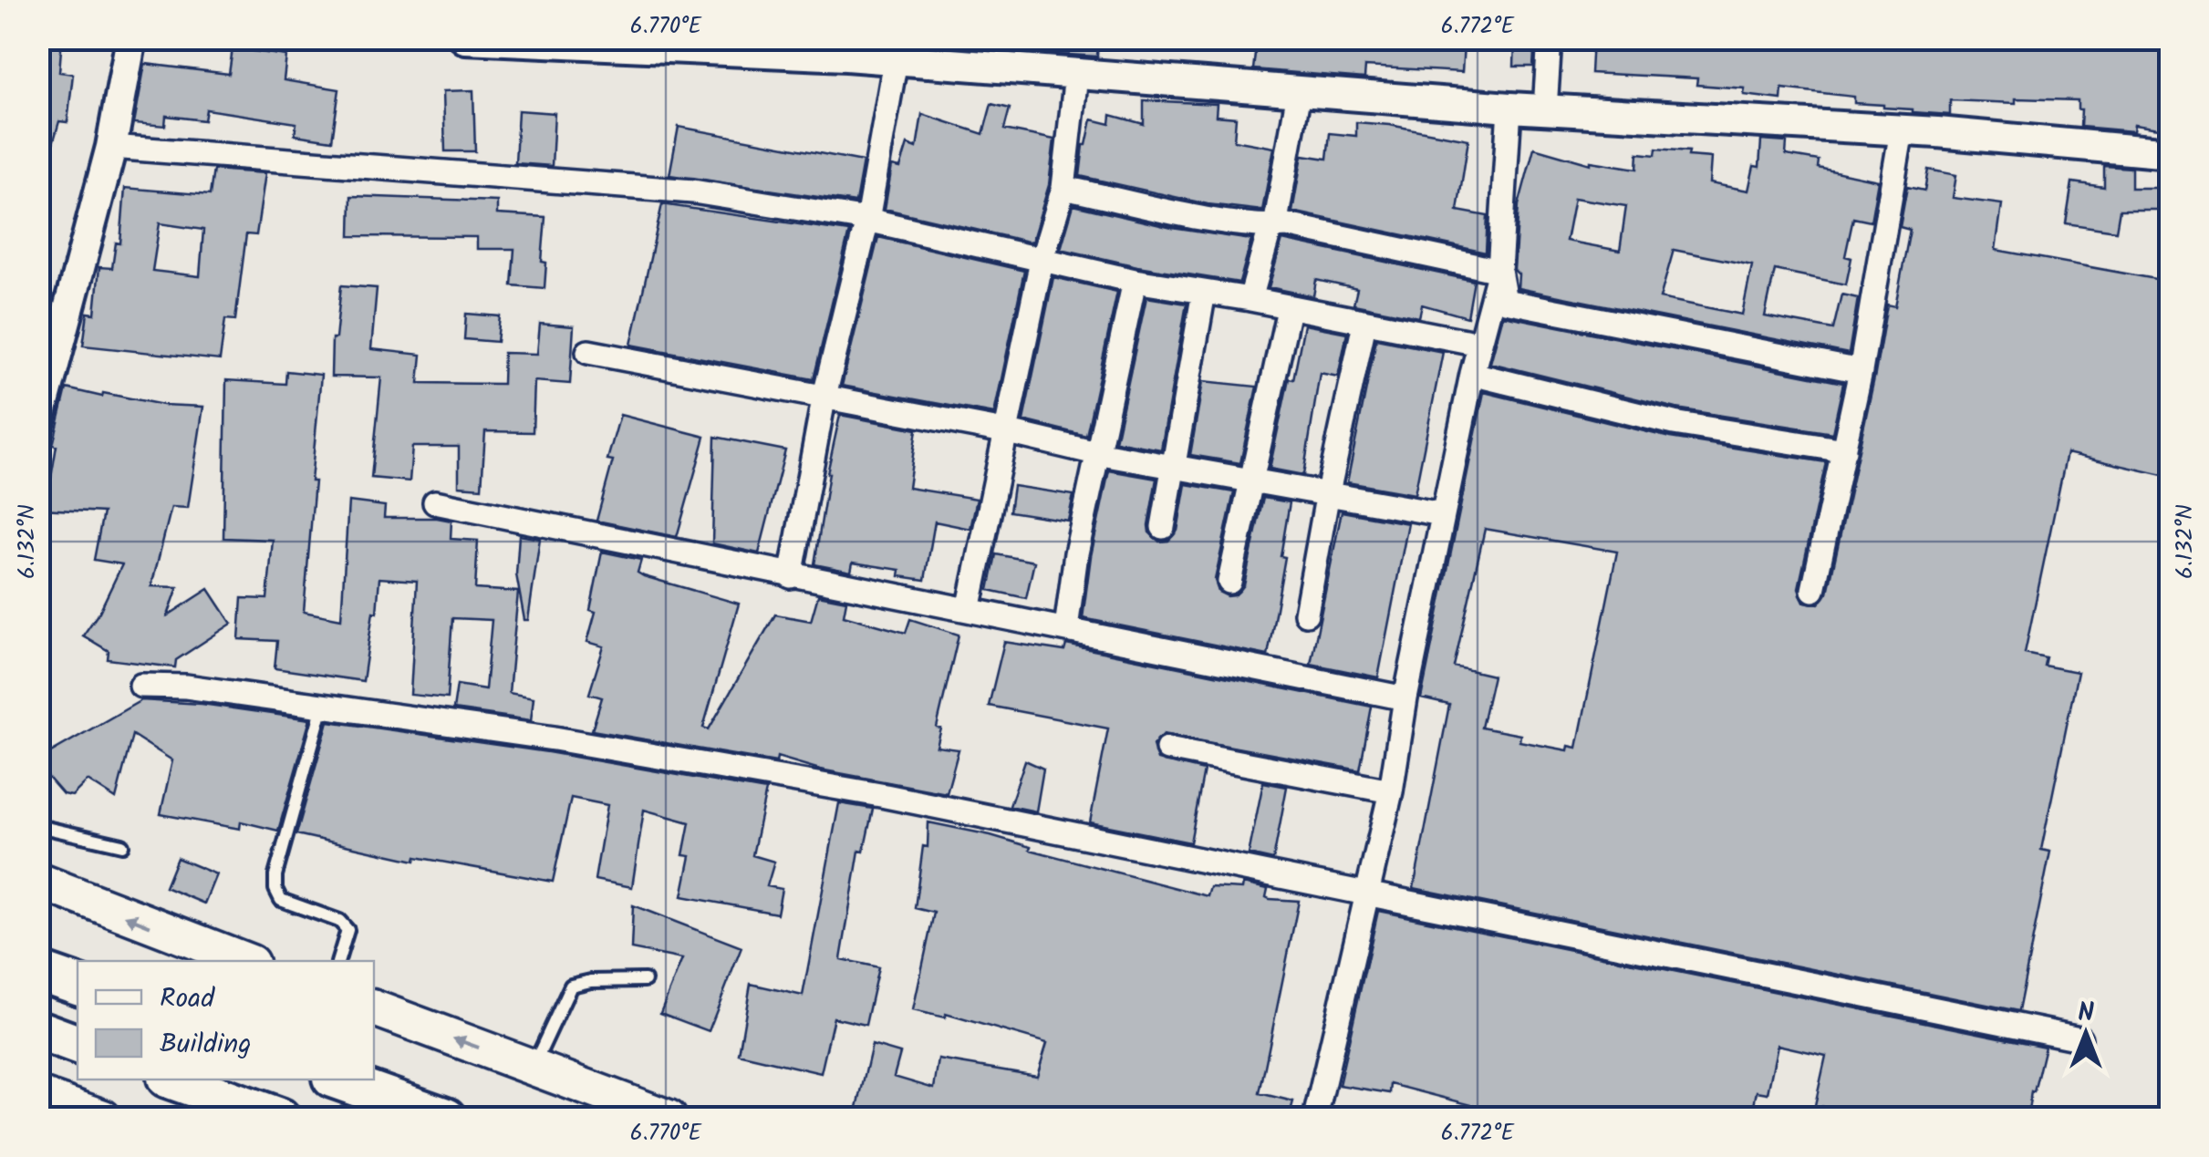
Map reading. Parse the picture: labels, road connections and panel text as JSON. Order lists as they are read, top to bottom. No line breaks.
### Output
{"legend":["Road","Building"],"north":"top","coordinates":["6.770°E","6.772°E","6.132°N"]}
